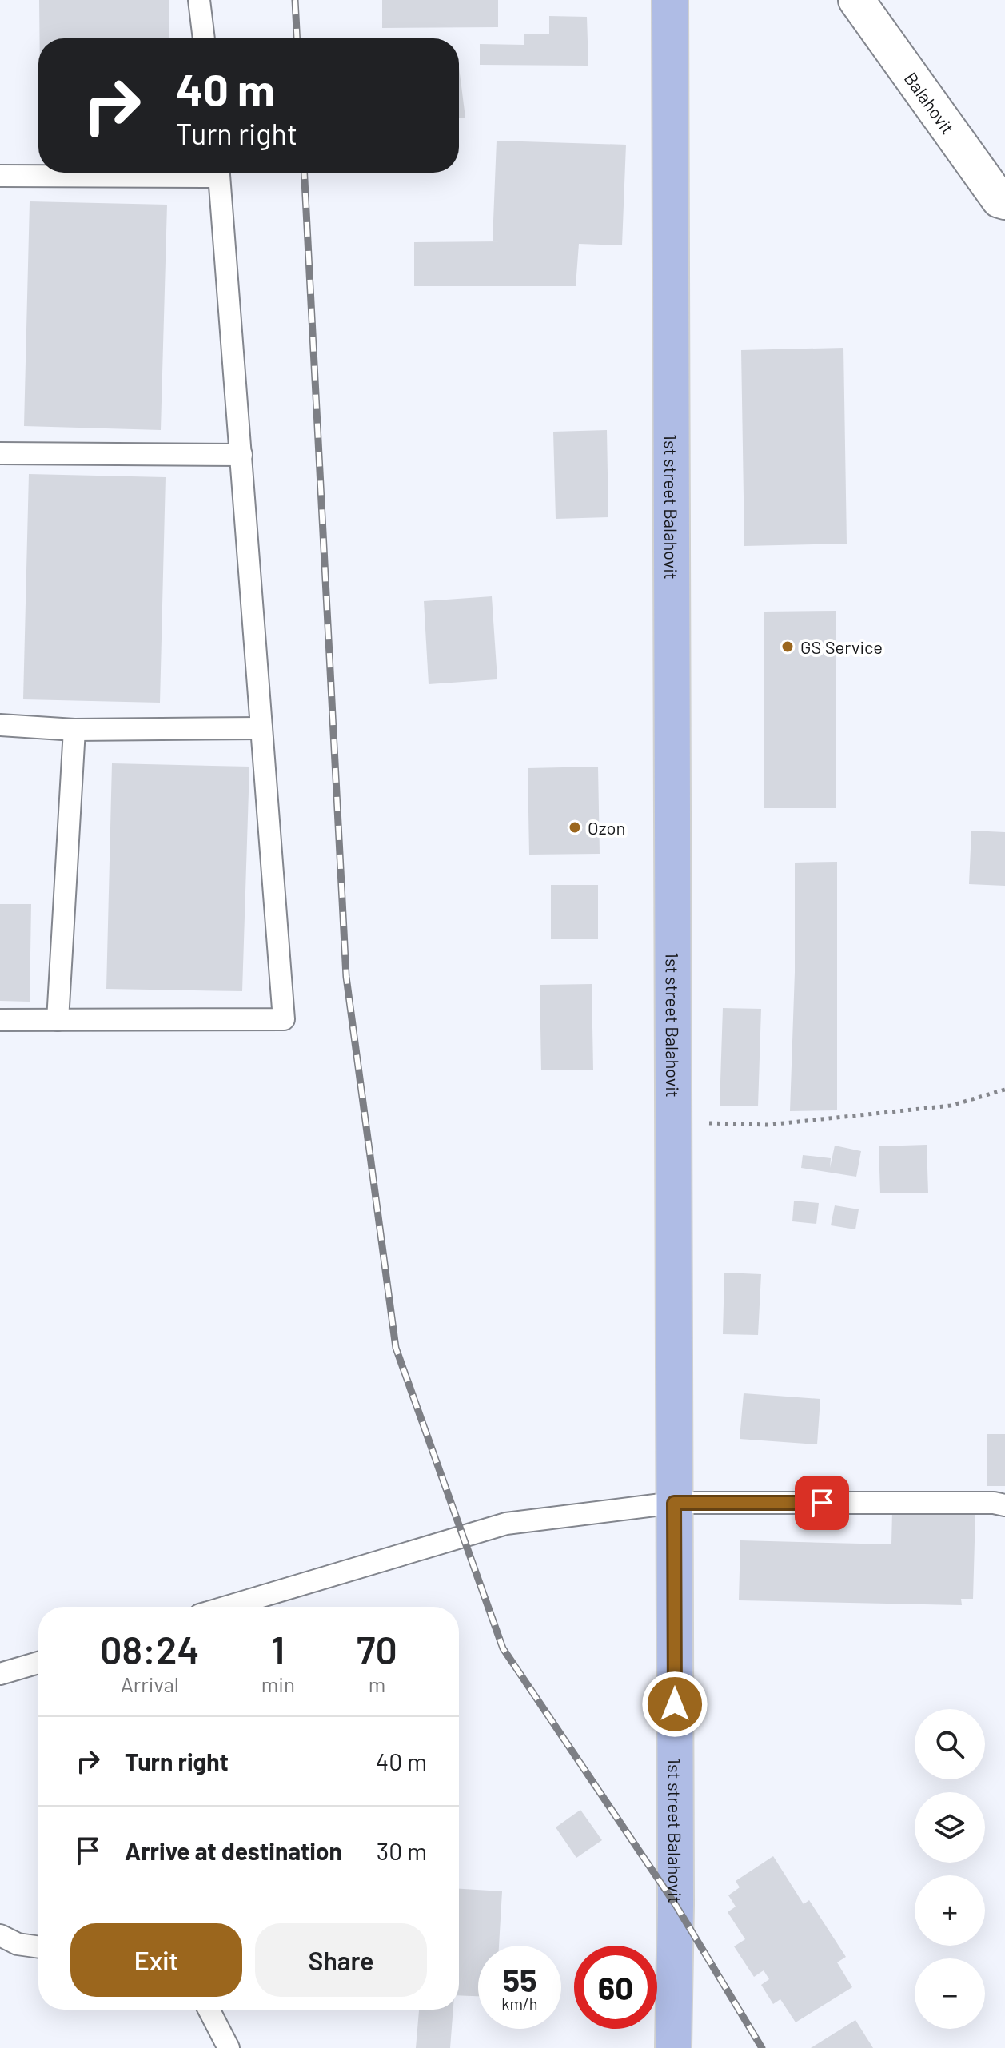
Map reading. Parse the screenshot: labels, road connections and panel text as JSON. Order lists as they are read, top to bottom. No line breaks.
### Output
{"streets":{"main road":["1st street Balahovit"],"street":["Balahovit"]},"places":["GS Service","Ozon"],"page":{"turn":["40 m","Turn right"],"eta":["08:24","Arrival","1","min","70","m"],"map_buttons":["+","−"],"list":[{"name":"Turn right","value":"40 m"},{"name":"Arrive at destination","value":"30 m"}],"buttons":["Exit","Share"],"speed":"55 km/h","limit":"60"}}
